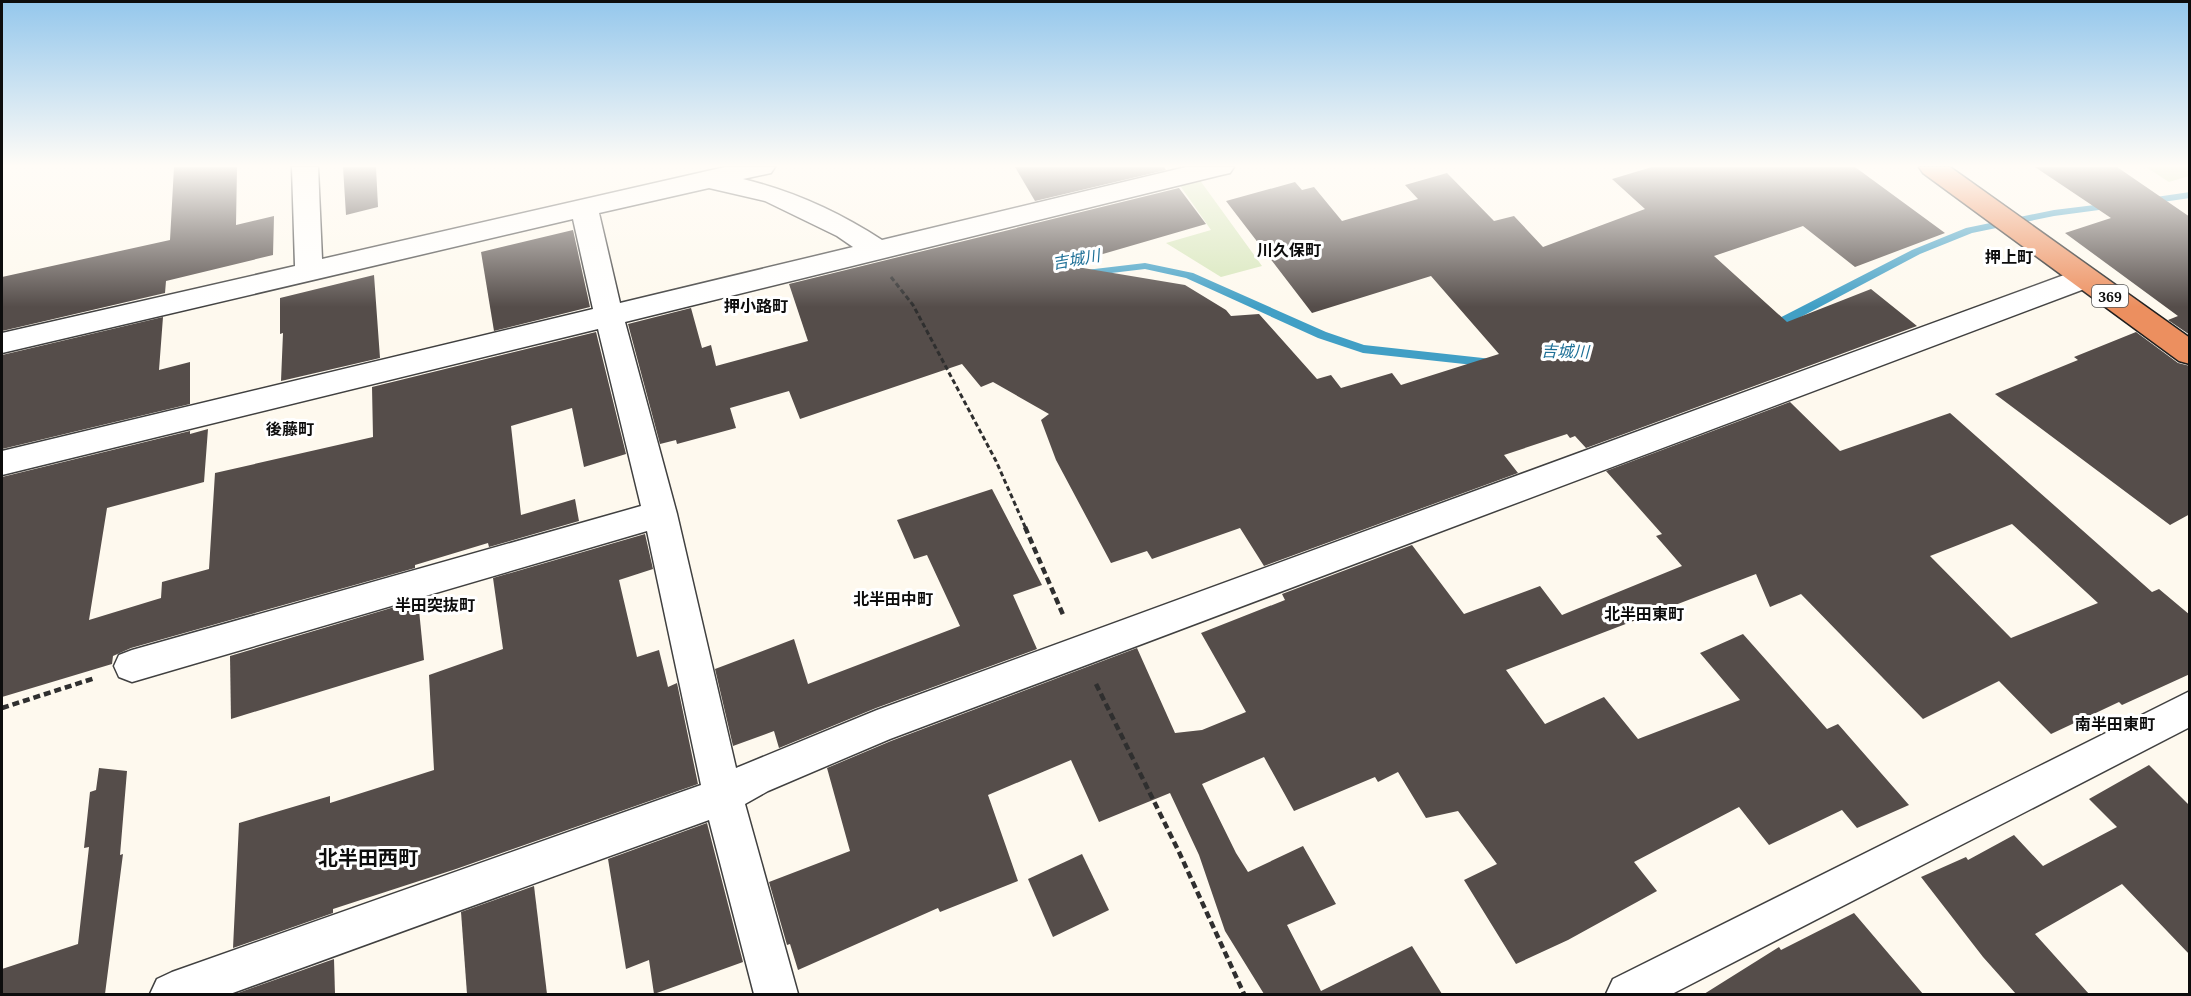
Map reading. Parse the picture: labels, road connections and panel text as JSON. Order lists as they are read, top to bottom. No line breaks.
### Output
{"streets":{"highway":["369"]},"districts":["川久保町","押上町","押小路町","後藤町","北半田中町","半田突抜町","北半田東町","南半田東町","北半田西町"],"water":["吉城川"]}
